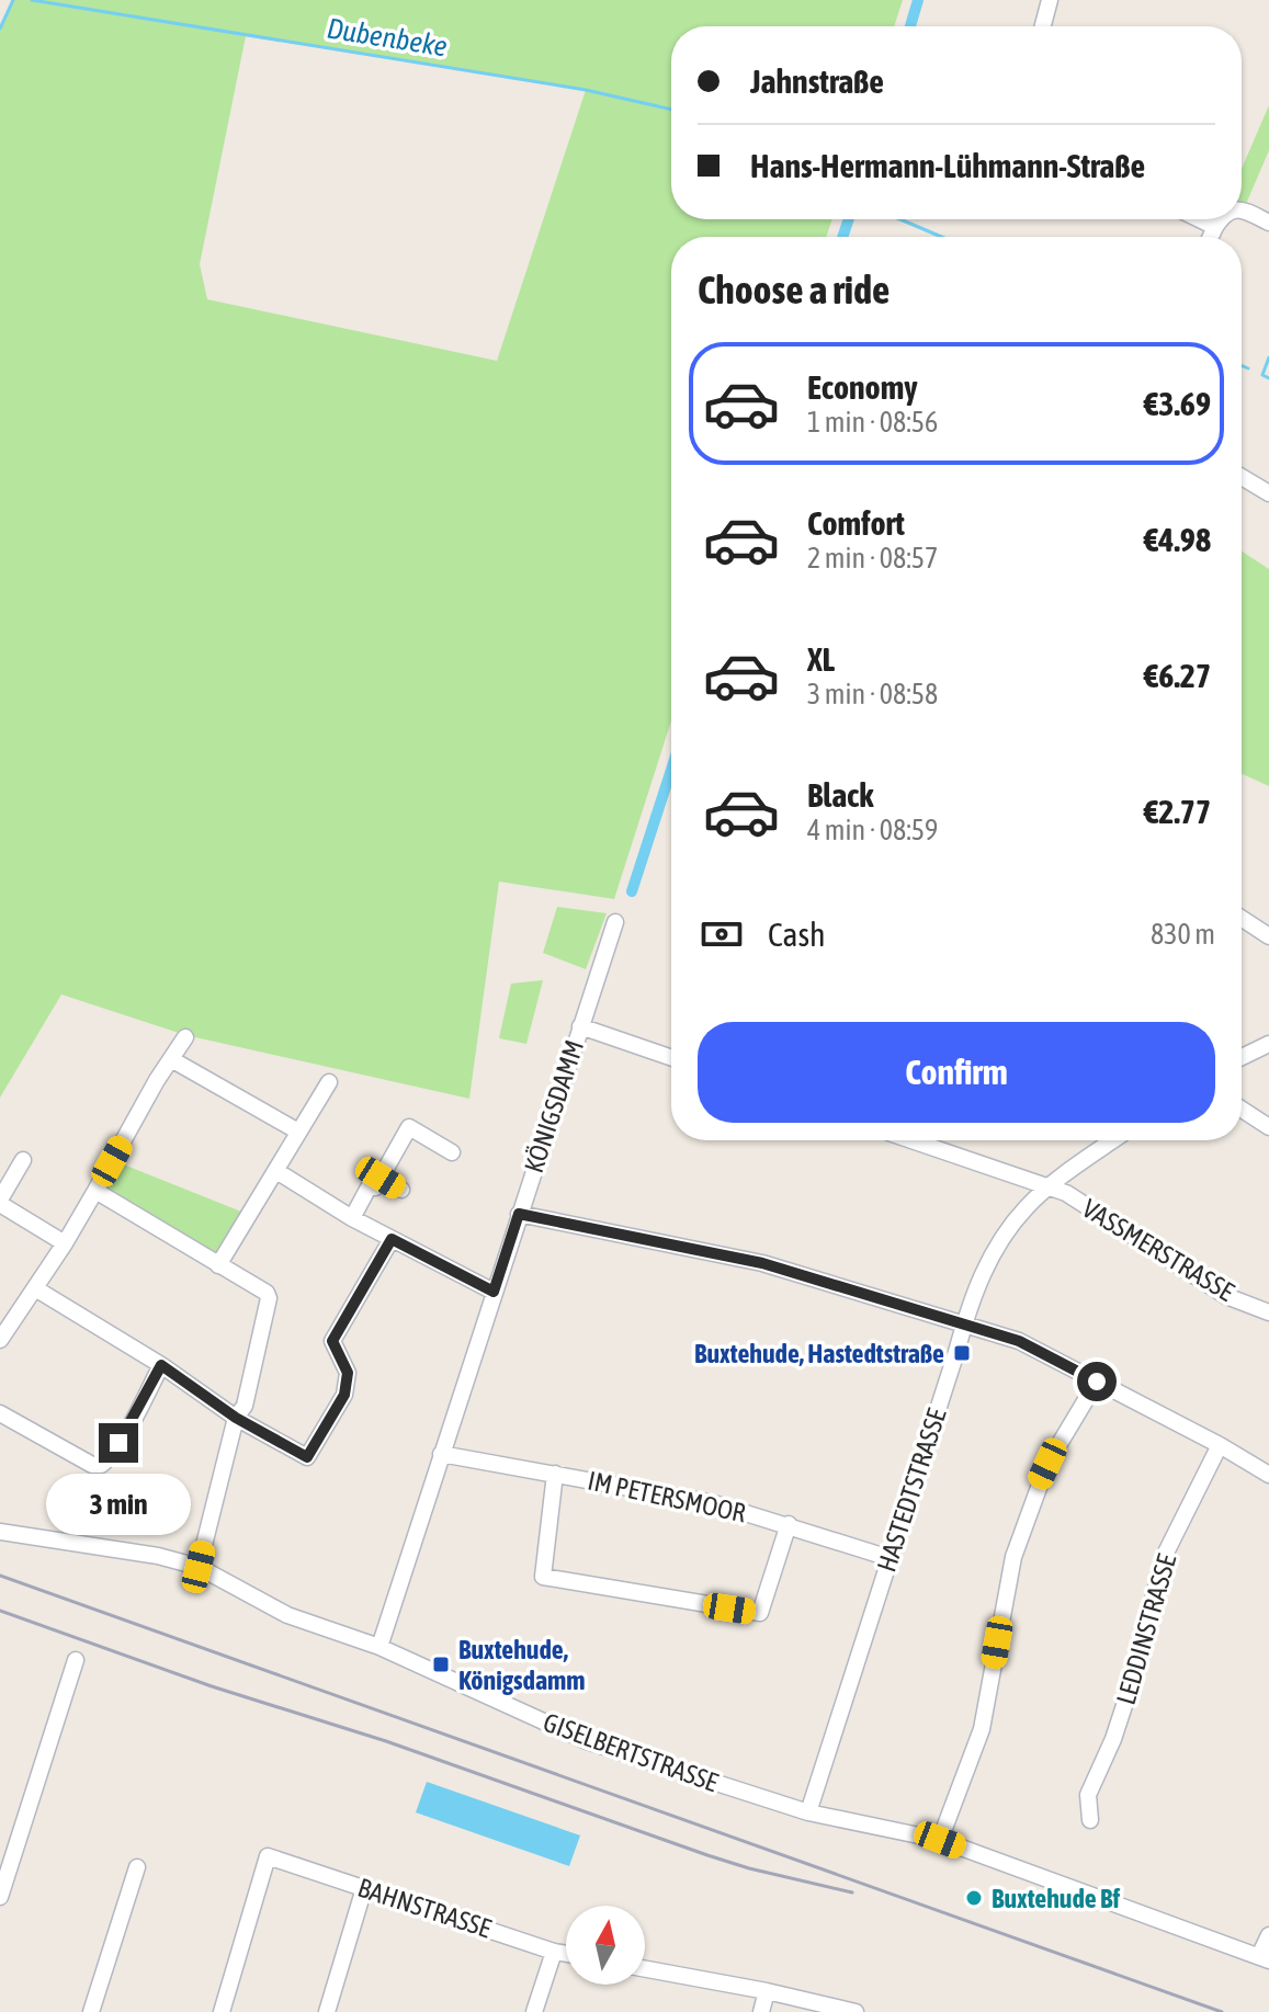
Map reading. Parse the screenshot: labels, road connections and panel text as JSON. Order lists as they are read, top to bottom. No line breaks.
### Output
{"streets":{"street":["KÖNIGSDAMM","VASSMERSTRASSE","HASTEDTSTRASSE","IM PETERSMOOR","LEDDINSTRASSE","GISELBERTSTRASSE","BAHNSTRASSE"]},"crossings":[["KÖNIGSDAMM","IM PETERSMOOR"],["KÖNIGSDAMM","GISELBERTSTRASSE"],["VASSMERSTRASSE","HASTEDTSTRASSE"],["HASTEDTSTRASSE","IM PETERSMOOR"],["HASTEDTSTRASSE","GISELBERTSTRASSE"]],"water":["Dubenbeke"],"places":{"transit":["Buxtehude, Hastedtstraße","Buxtehude, Königsdamm"],"other":["Buxtehude Bf"]},"north":"top","page":{"banner":["Jahnstraße","Hans-Hermann-Lühmann-Straße"],"heading":"Choose a ride","list":[{"name":"Economy","note":"1 min · 08:56","value":"€3.69"},{"name":"Comfort","note":"2 min · 08:57","value":"€4.98"},{"name":"XL","note":"3 min · 08:58","value":"€6.27"},{"name":"Black","note":"4 min · 08:59","value":"€2.77"}],"pay":["Cash","830 m"],"buttons":"Confirm","bubble":"3 min"}}
